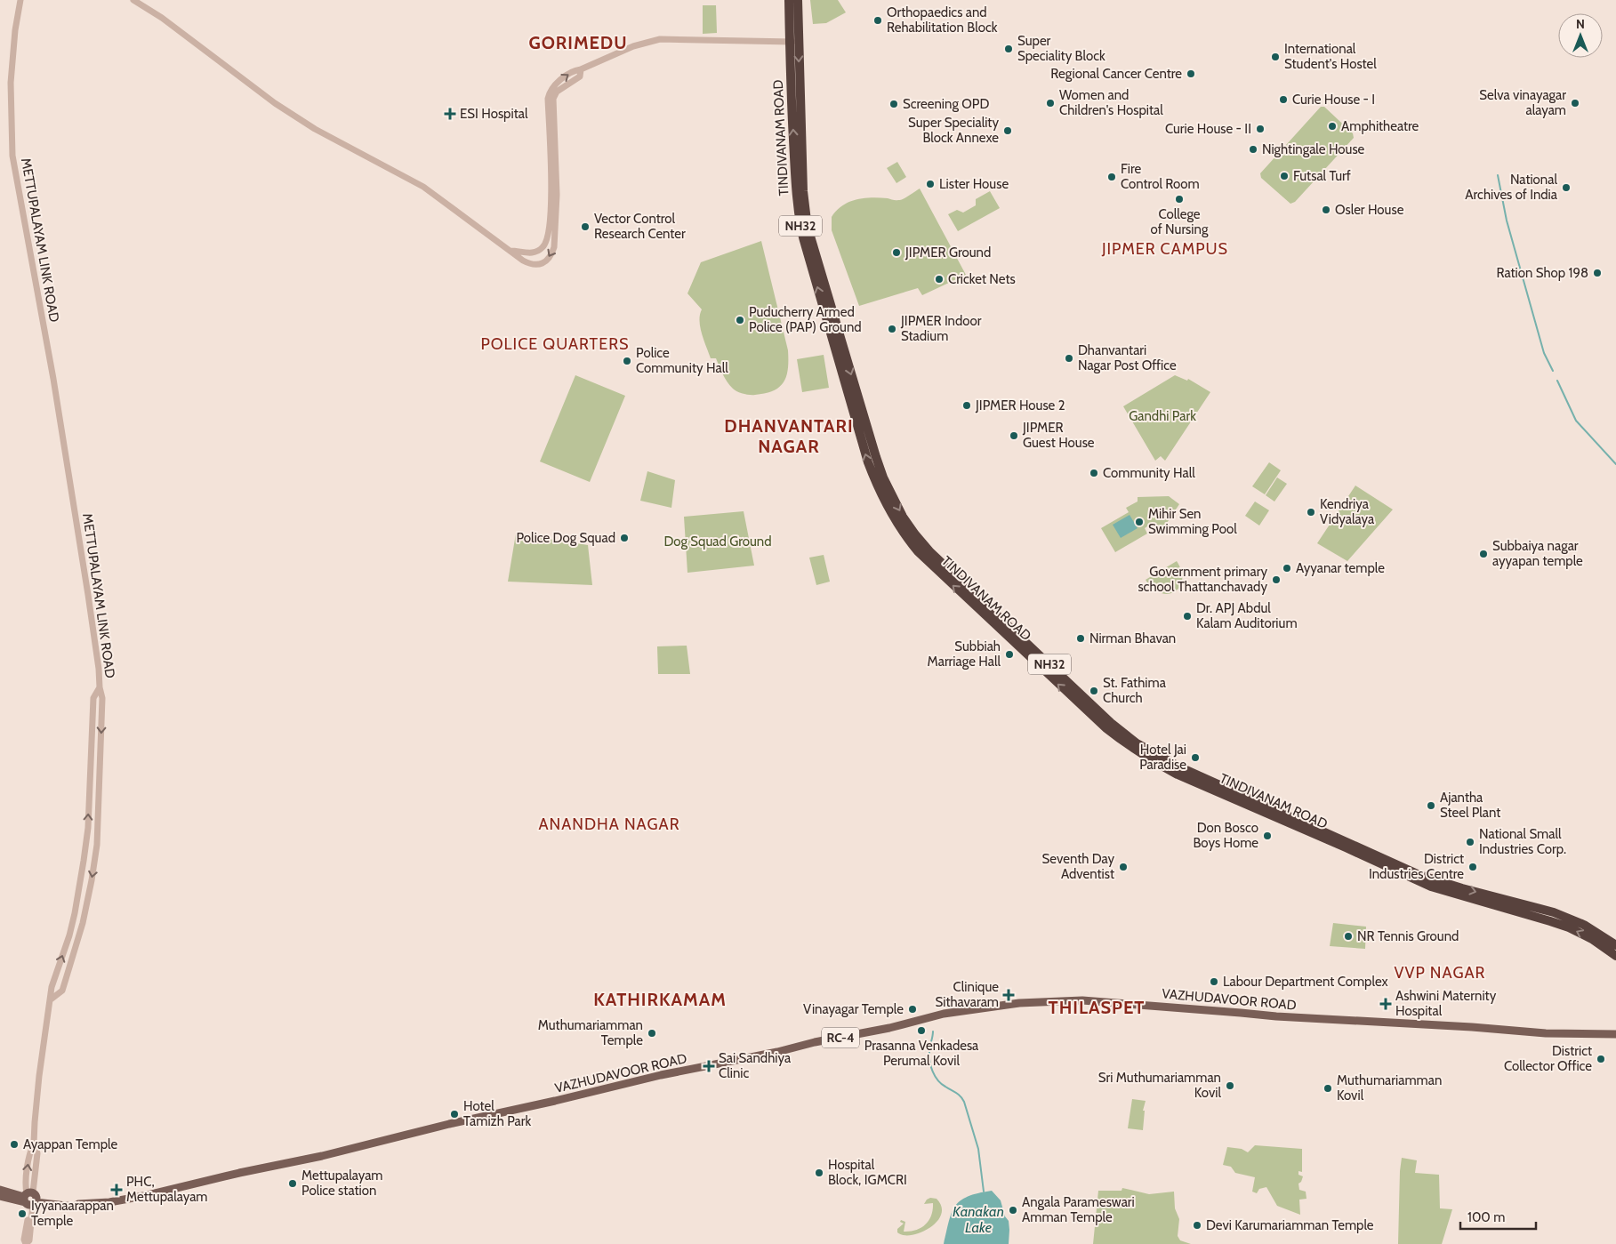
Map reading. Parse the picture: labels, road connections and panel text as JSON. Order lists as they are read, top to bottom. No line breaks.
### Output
{"streets":{"highway":["TINDIVANAM ROAD","NH32"],"main road":["VAZHUDAVOOR ROAD","RC-4"],"street":["METTUPALAYAM LINK ROAD"]},"crossings":[["TINDIVANAM ROAD","NH32"],["METTUPALAYAM LINK ROAD","VAZHUDAVOOR ROAD"]],"districts":["GORIMEDU","JIPMER CAMPUS","POLICE QUARTERS","DHANVANTARI NAGAR","ANANDHA NAGAR","VVP NAGAR","KATHIRKAMAM","THILASPET"],"water":["Kanakan Lake"],"parks":["Gandhi Park","Dog Squad Ground"],"places":{"other":["Orthopaedics and Rehabilitation Block","Super Speciality Block","International Student's Hostel","Regional Cancer Centre","Curie House - I","Women and Children's Hospital","Selva vinayagar alayam","Screening OPD","Amphitheatre","Curie House - II","Super Speciality Block Annexe","Nightingale House","Futsal Turf","Fire Control Room","Lister House","National Archives of India","College of Nursing","Osler House","Vector Control Research Center","JIPMER Ground","Ration Shop 198","Cricket Nets","Puducherry Armed Police (PAP) Ground","JIPMER Indoor Stadium","Dhanvantari Nagar Post Office","Police Community Hall","JIPMER House 2","JIPMER Guest House","Community Hall","Kendriya Vidyalaya","Mihir Sen Swimming Pool","Police Dog Squad","Subbaiya nagar ayyapan temple","Ayyanar temple","Government primary school Thattanchavady","Dr. APJ Abdul Kalam Auditorium","Nirman Bhavan","Subbiah Marriage Hall","St. Fathima Church","Hotel Jai Paradise","Ajantha Steel Plant","Don Bosco Boys Home","National Small Industries Corp.","Seventh Day Adventist","District Industries Centre","NR Tennis Ground","Labour Department Complex","Vinayagar Temple","Prasanna Venkadesa Perumal Kovil","Muthumariamman Temple","District Collector Office","Sri Muthumariamman Kovil","Muthumariamman Kovil","Hotel Tamizh Park","Ayappan Temple","Hospital Block, IGMCRI","Mettupalayam Police station","Angala Parameswari Amman Temple","Iyyanaarappan Temple","Devi Karumariamman Temple"],"health":["ESI Hospital","Clinique Sithavaram","Ashwini Maternity Hospital","Sai Sandhiya Clinic","PHC, Mettupalayam"]},"scale_bar":"100 m","north":"top"}
